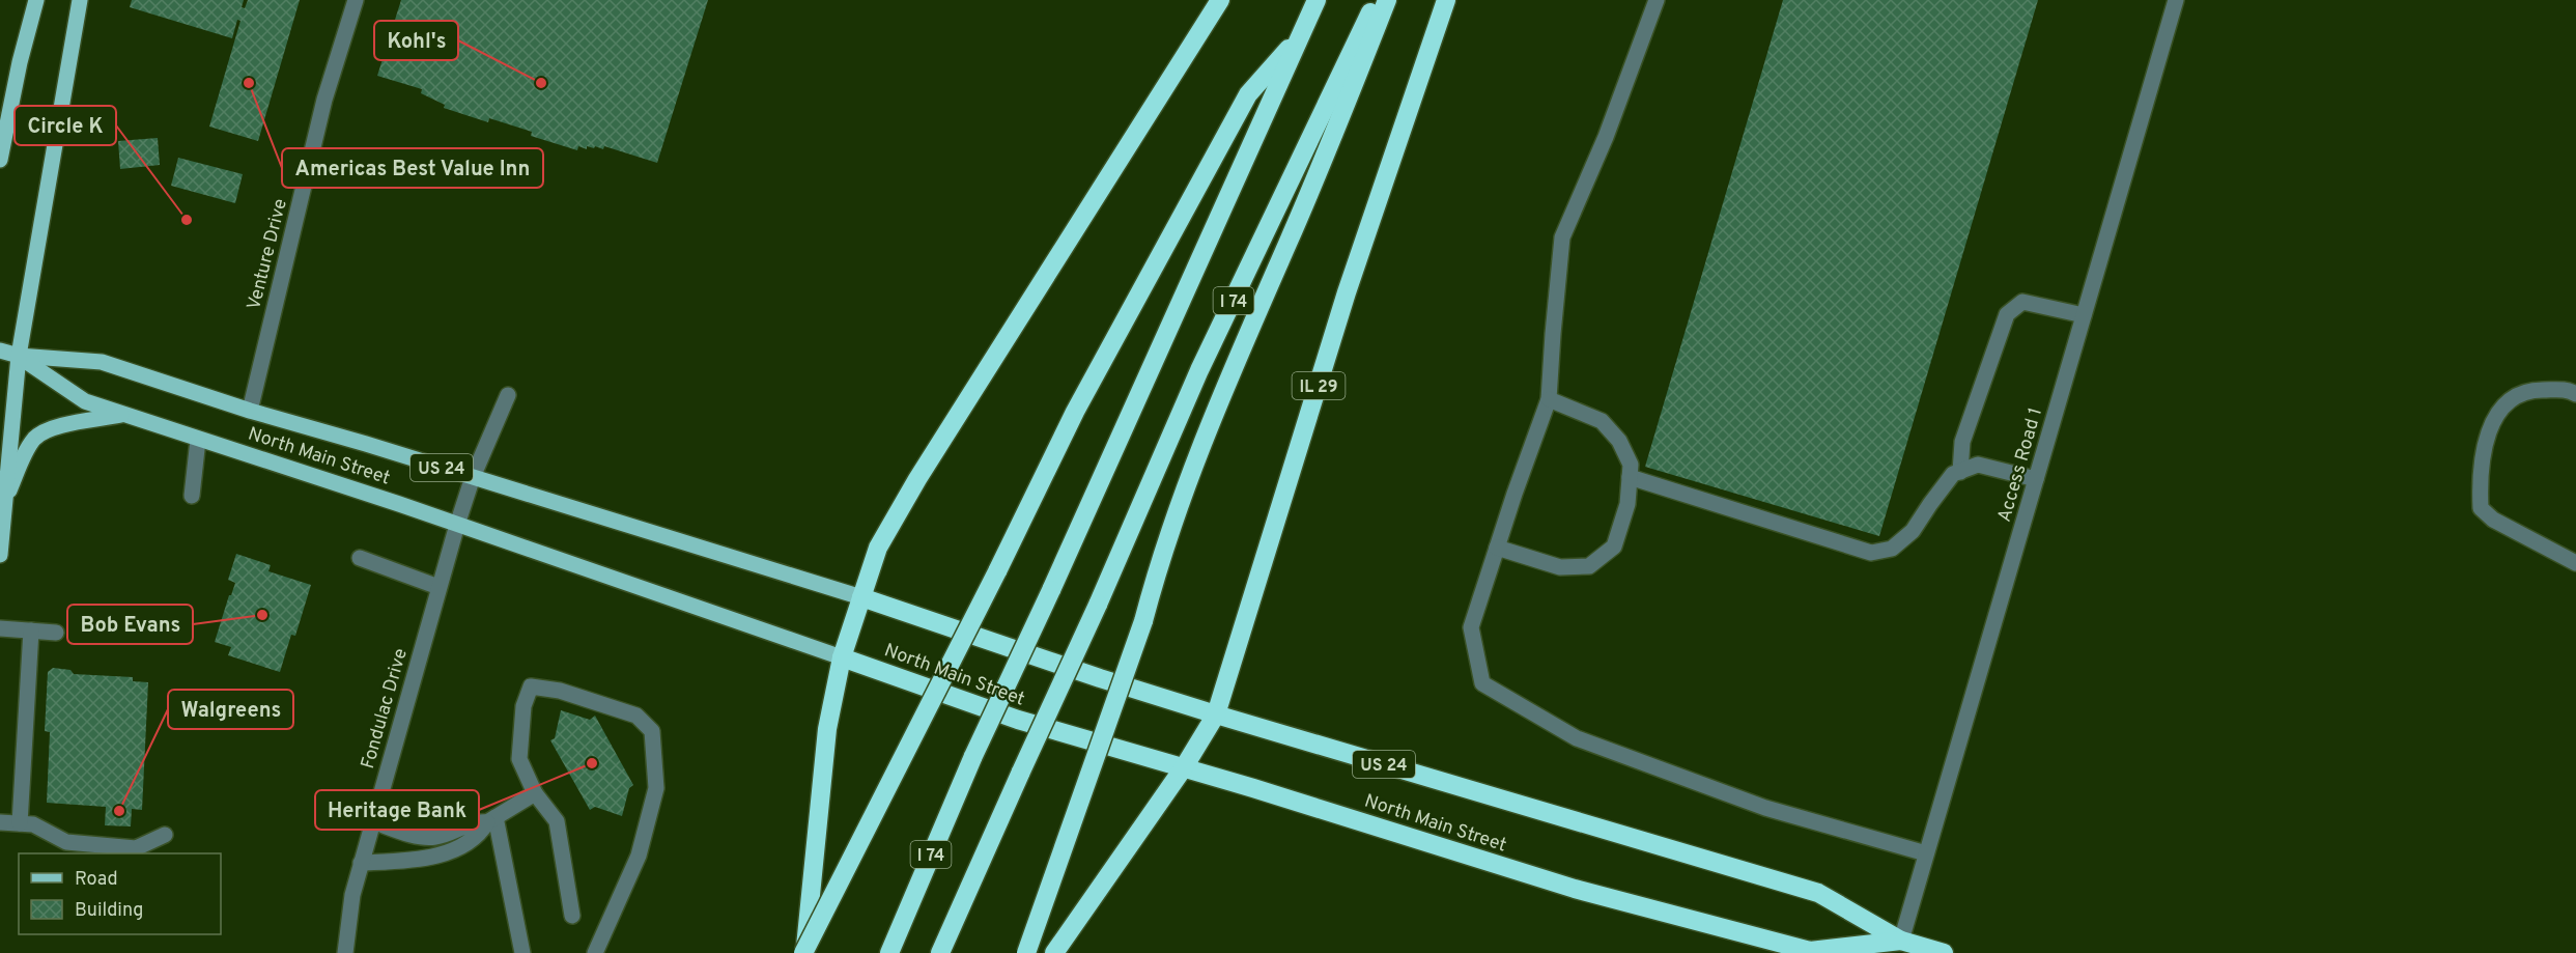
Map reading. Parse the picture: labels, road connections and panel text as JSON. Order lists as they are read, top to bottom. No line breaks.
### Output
{"streets":{"highway":["I 74","IL 29","North Main Street","US 24"],"street":["Venture Drive","Access Road 1","Fondulac Drive"]},"crossings":[["Venture Drive","North Main Street"],["IL 29","North Main Street"],["North Main Street","Access Road 1"],["North Main Street","Fondulac Drive"]],"places":["Americas Best Value Inn","Kohl's","Circle K","Bob Evans","Heritage Bank","Walgreens"],"legend":["Road","Building"]}
